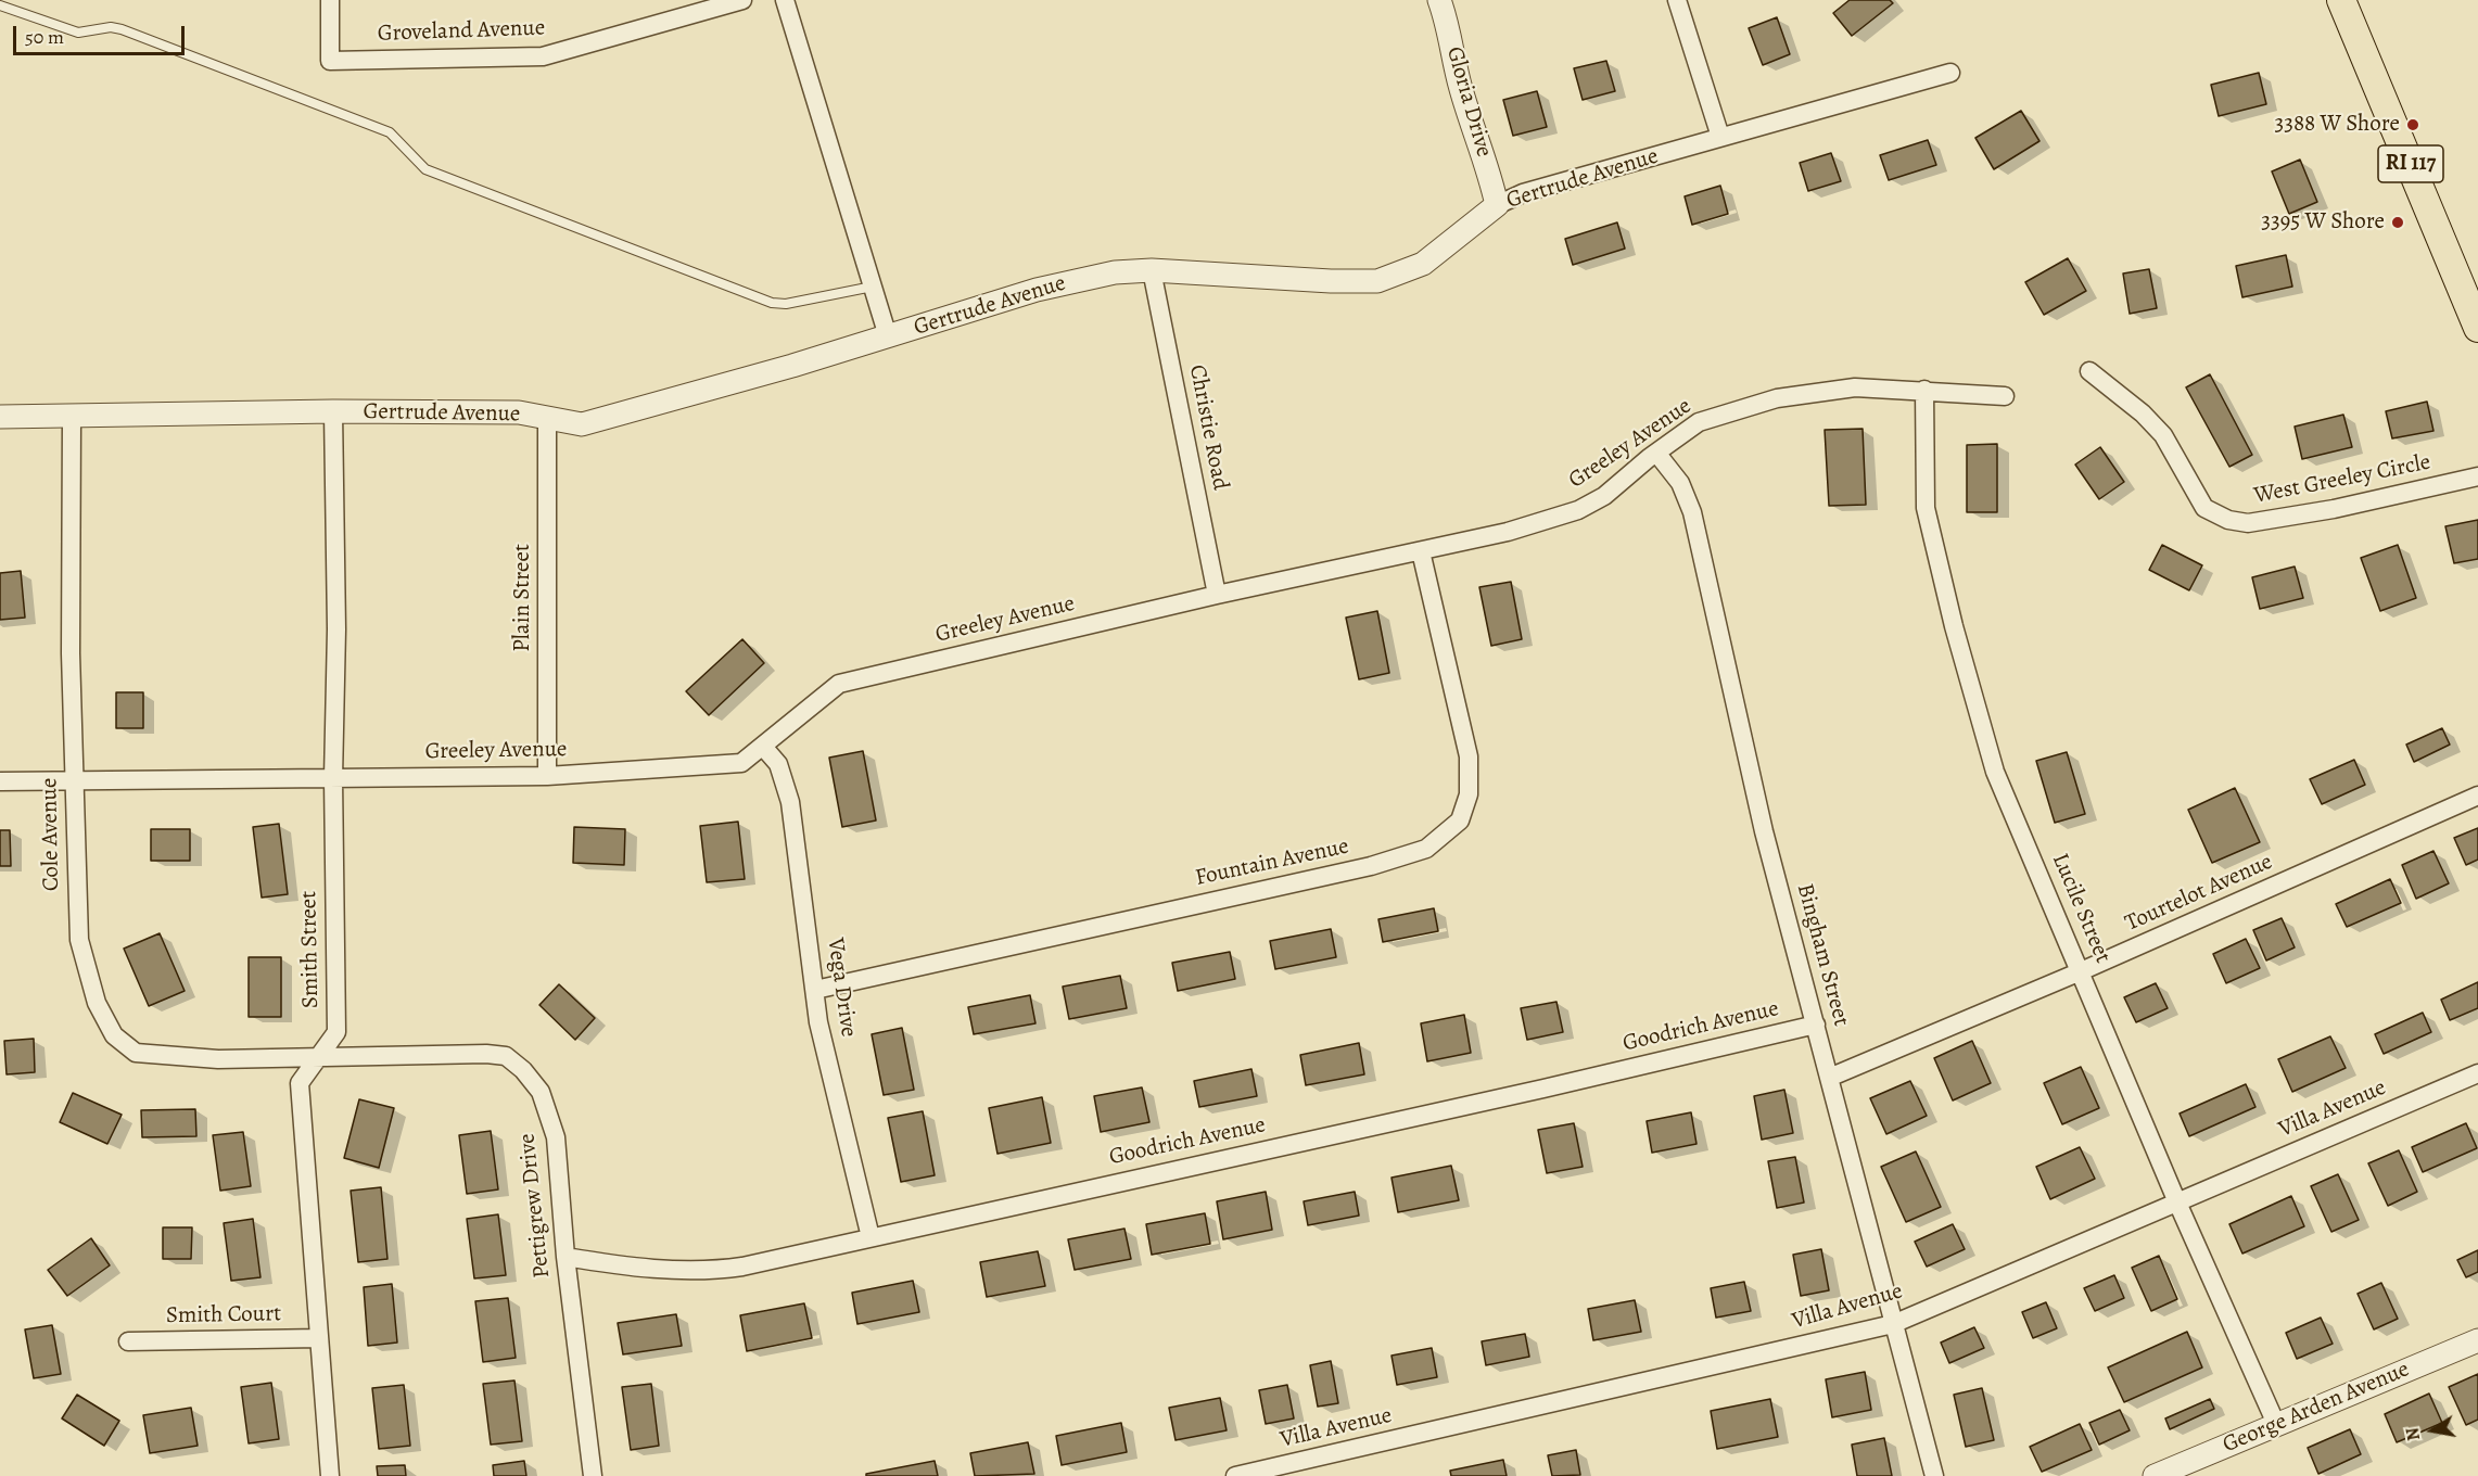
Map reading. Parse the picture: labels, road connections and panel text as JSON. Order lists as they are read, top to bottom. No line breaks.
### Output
{"streets":{"main road":["RI 117"],"street":["Groveland Avenue","Gloria Drive","Gertrude Avenue","Christie Road","Greeley Avenue","West Greeley Circle","Plain Street","Cole Avenue","Fountain Avenue","Tourtelot Avenue","Lucile Street","Smith Street","Bingham Street","Vega Drive","Goodrich Avenue","Villa Avenue","Pettigrew Drive","Smith Court","George Arden Avenue"]},"crossings":[["Gloria Drive","Gertrude Avenue"],["Gertrude Avenue","Christie Road"],["Gertrude Avenue","Plain Street"],["Gertrude Avenue","Cole Avenue"],["Gertrude Avenue","Smith Street"],["Christie Road","Greeley Avenue"],["Greeley Avenue","Plain Street"],["Greeley Avenue","Cole Avenue"],["Greeley Avenue","Fountain Avenue"],["Greeley Avenue","Lucile Street"],["Greeley Avenue","Smith Street"],["Greeley Avenue","Bingham Street"],["Greeley Avenue","Vega Drive"],["Cole Avenue","Smith Street"],["Cole Avenue","Pettigrew Drive"],["Fountain Avenue","Vega Drive"],["Tourtelot Avenue","Lucile Street"],["Tourtelot Avenue","Bingham Street"],["Lucile Street","Villa Avenue"],["Lucile Street","George Arden Avenue"],["Smith Street","Pettigrew Drive"],["Smith Street","Smith Court"],["Bingham Street","Goodrich Avenue"],["Bingham Street","Villa Avenue"],["Vega Drive","Goodrich Avenue"],["Goodrich Avenue","Pettigrew Drive"]],"places":["3388 W Shore","3395 W Shore"],"scale_bar":"50 m","north":"left"}
